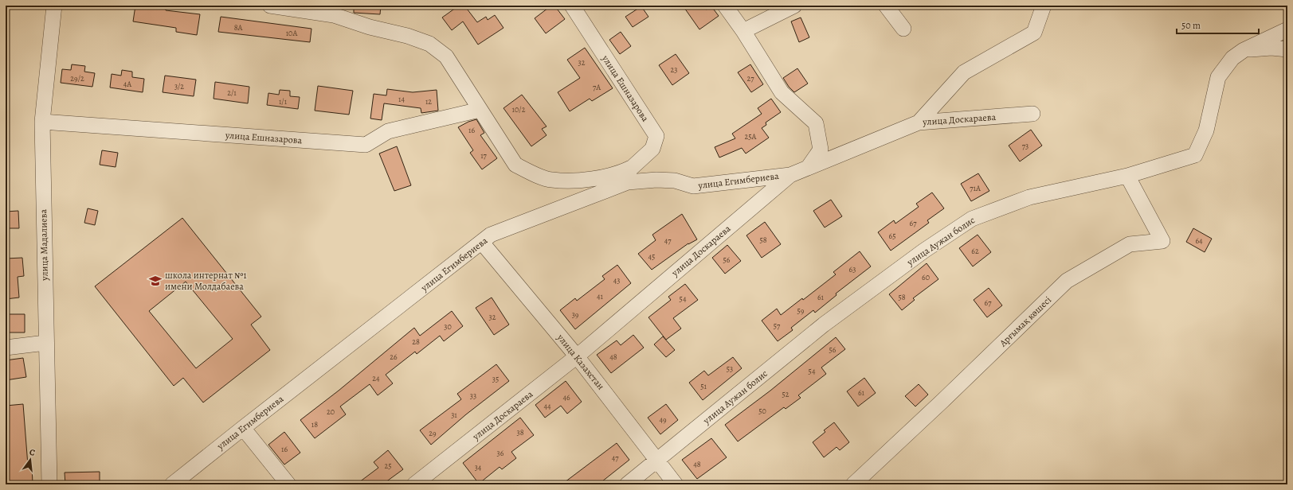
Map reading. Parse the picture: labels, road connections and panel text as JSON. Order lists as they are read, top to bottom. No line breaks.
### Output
{"streets":{"street":["улица Ешназарова","улица Доскараева","улица Егимбериева","улица Аужан болис","улица Мадалиева","Арғымақ көшесі","улица Казахстан"]},"crossings":[["улица Ешназарова","улица Егимбериева"],["улица Ешназарова","улица Мадалиева"],["улица Доскараева","улица Егимбериева"],["улица Доскараева","улица Казахстан"],["улица Егимбериева","улица Казахстан"],["улица Аужан болис","Арғымақ көшесі"],["улица Аужан болис","улица Казахстан"]],"places":{"school or university":["школа интернат №1 имени Молдабаева"]},"house_numbers":["8А","10А","32","23","29/2","27","4А","3/2","7А","2/1","14","1/1","12","10/2","16","25А","73","17","71А","67","65","58","47","64","62","45","56","63","60","43","41","61","58","54","67","59","39","32","57","30","28","56","26","48","53","54","24","35","51","61","52","33","46","44","50","20","31","49","18","38","29","16","36","47","48","25","34"],"scale_bar":"50 m","north":"top"}
